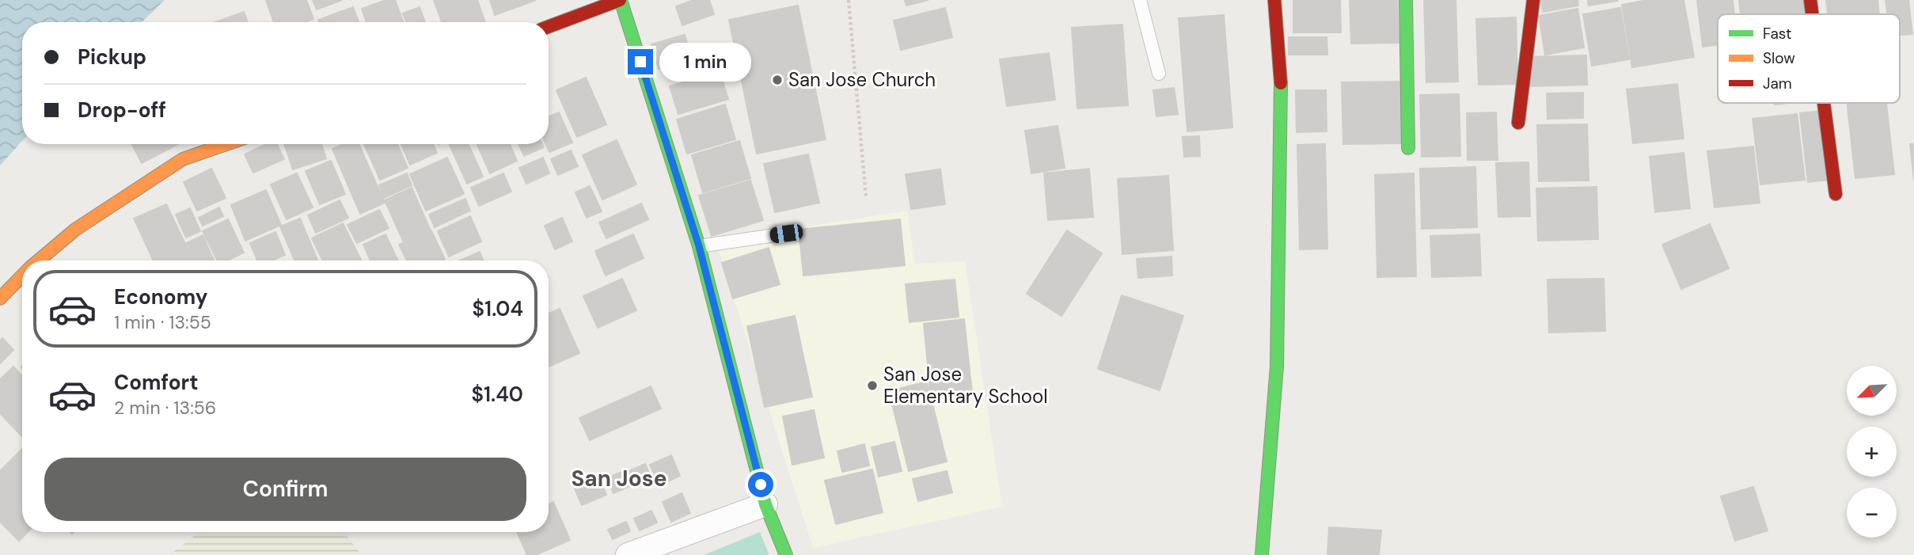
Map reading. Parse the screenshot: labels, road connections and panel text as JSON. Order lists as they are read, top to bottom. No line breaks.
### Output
{"districts":["San Jose"],"places":["San Jose Church","San Jose Elementary School"],"legend":["Fast","Slow","Jam"],"north":"bottom left","page":{"banner":["Pickup","Drop-off"],"bubble":"1 min","list":[{"name":"Economy","note":"1 min · 13:55","value":"$1.04"},{"name":"Comfort","note":"2 min · 13:56","value":"$1.40"}],"map_buttons":["+","−"],"buttons":"Confirm"}}
